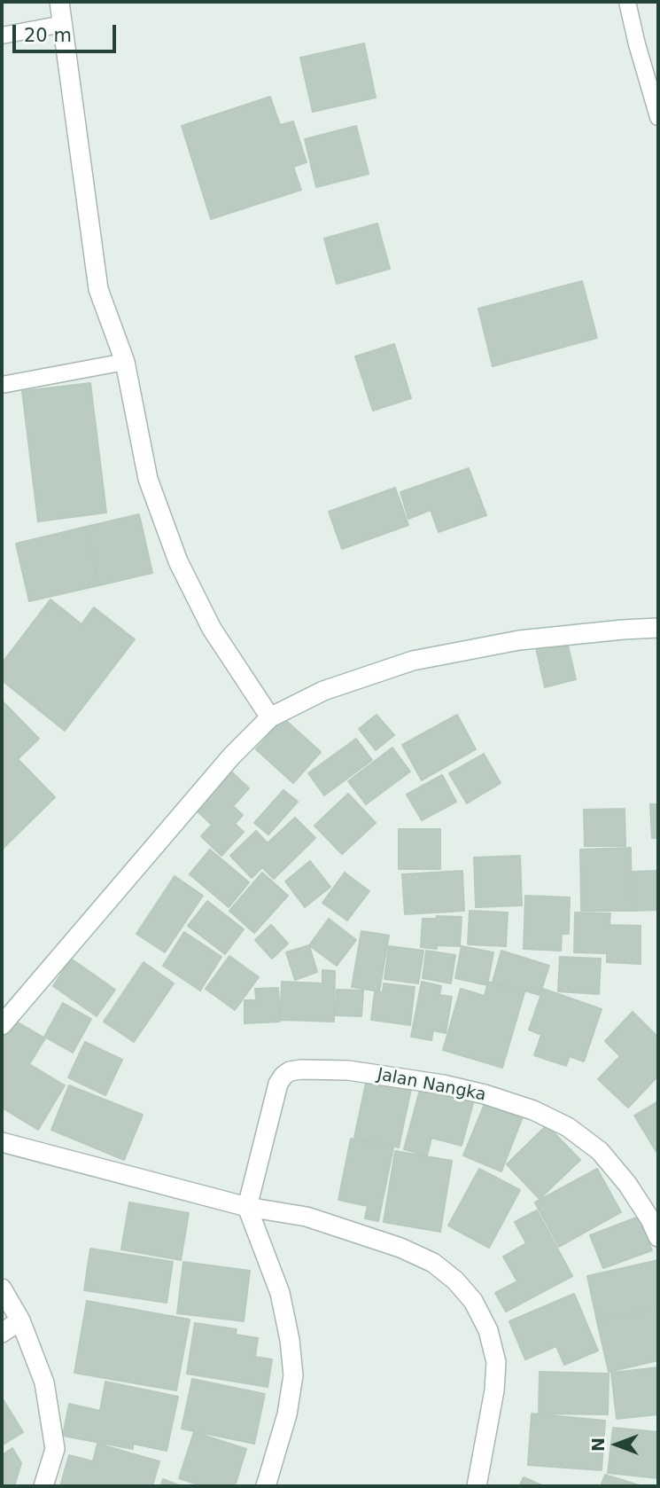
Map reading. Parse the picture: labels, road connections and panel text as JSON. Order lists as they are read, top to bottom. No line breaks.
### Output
{"streets":{"street":["Jalan Nangka"]},"scale_bar":"20 m","north":"left"}
